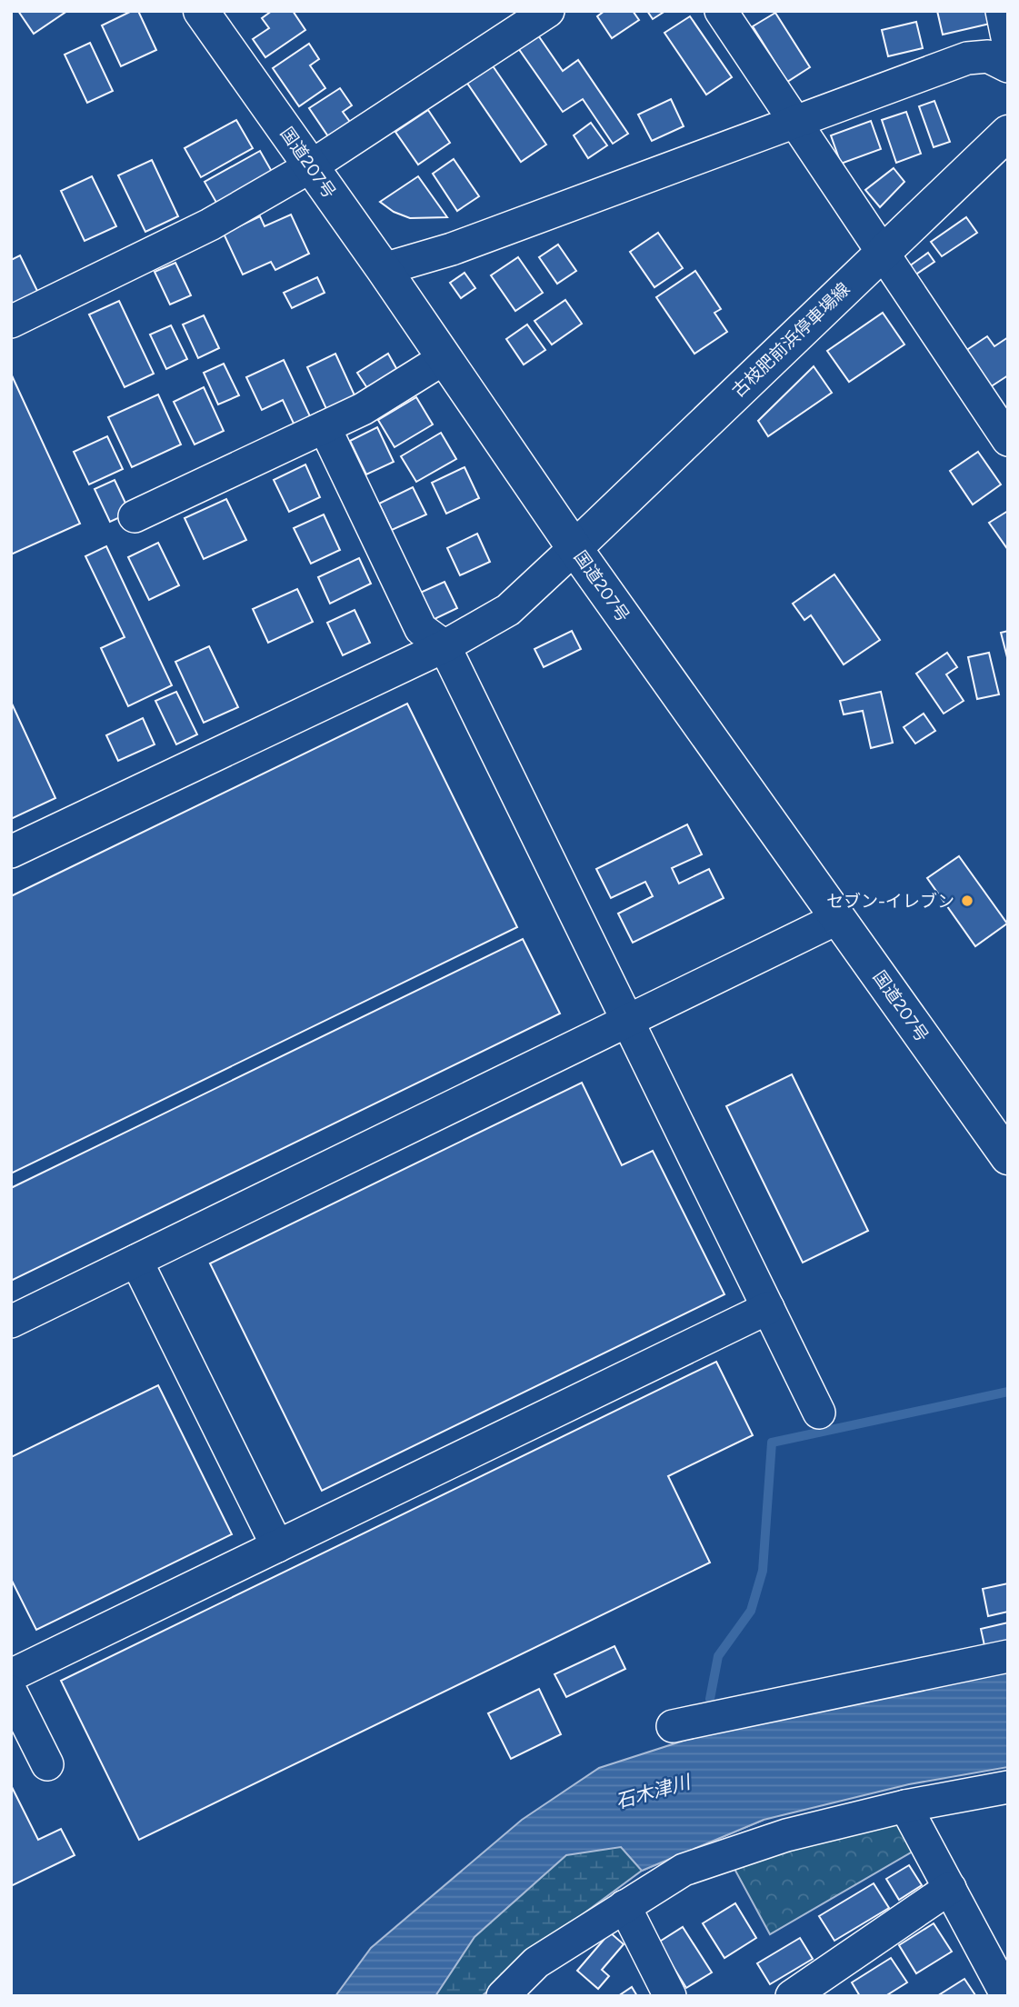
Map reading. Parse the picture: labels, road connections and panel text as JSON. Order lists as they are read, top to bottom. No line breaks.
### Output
{"streets":{"main road":["国道207号","古枝肥前浜停車場線"]},"crossings":[["国道207号","古枝肥前浜停車場線"]],"water":["石木津川"],"places":["セブン-イレブン"]}
